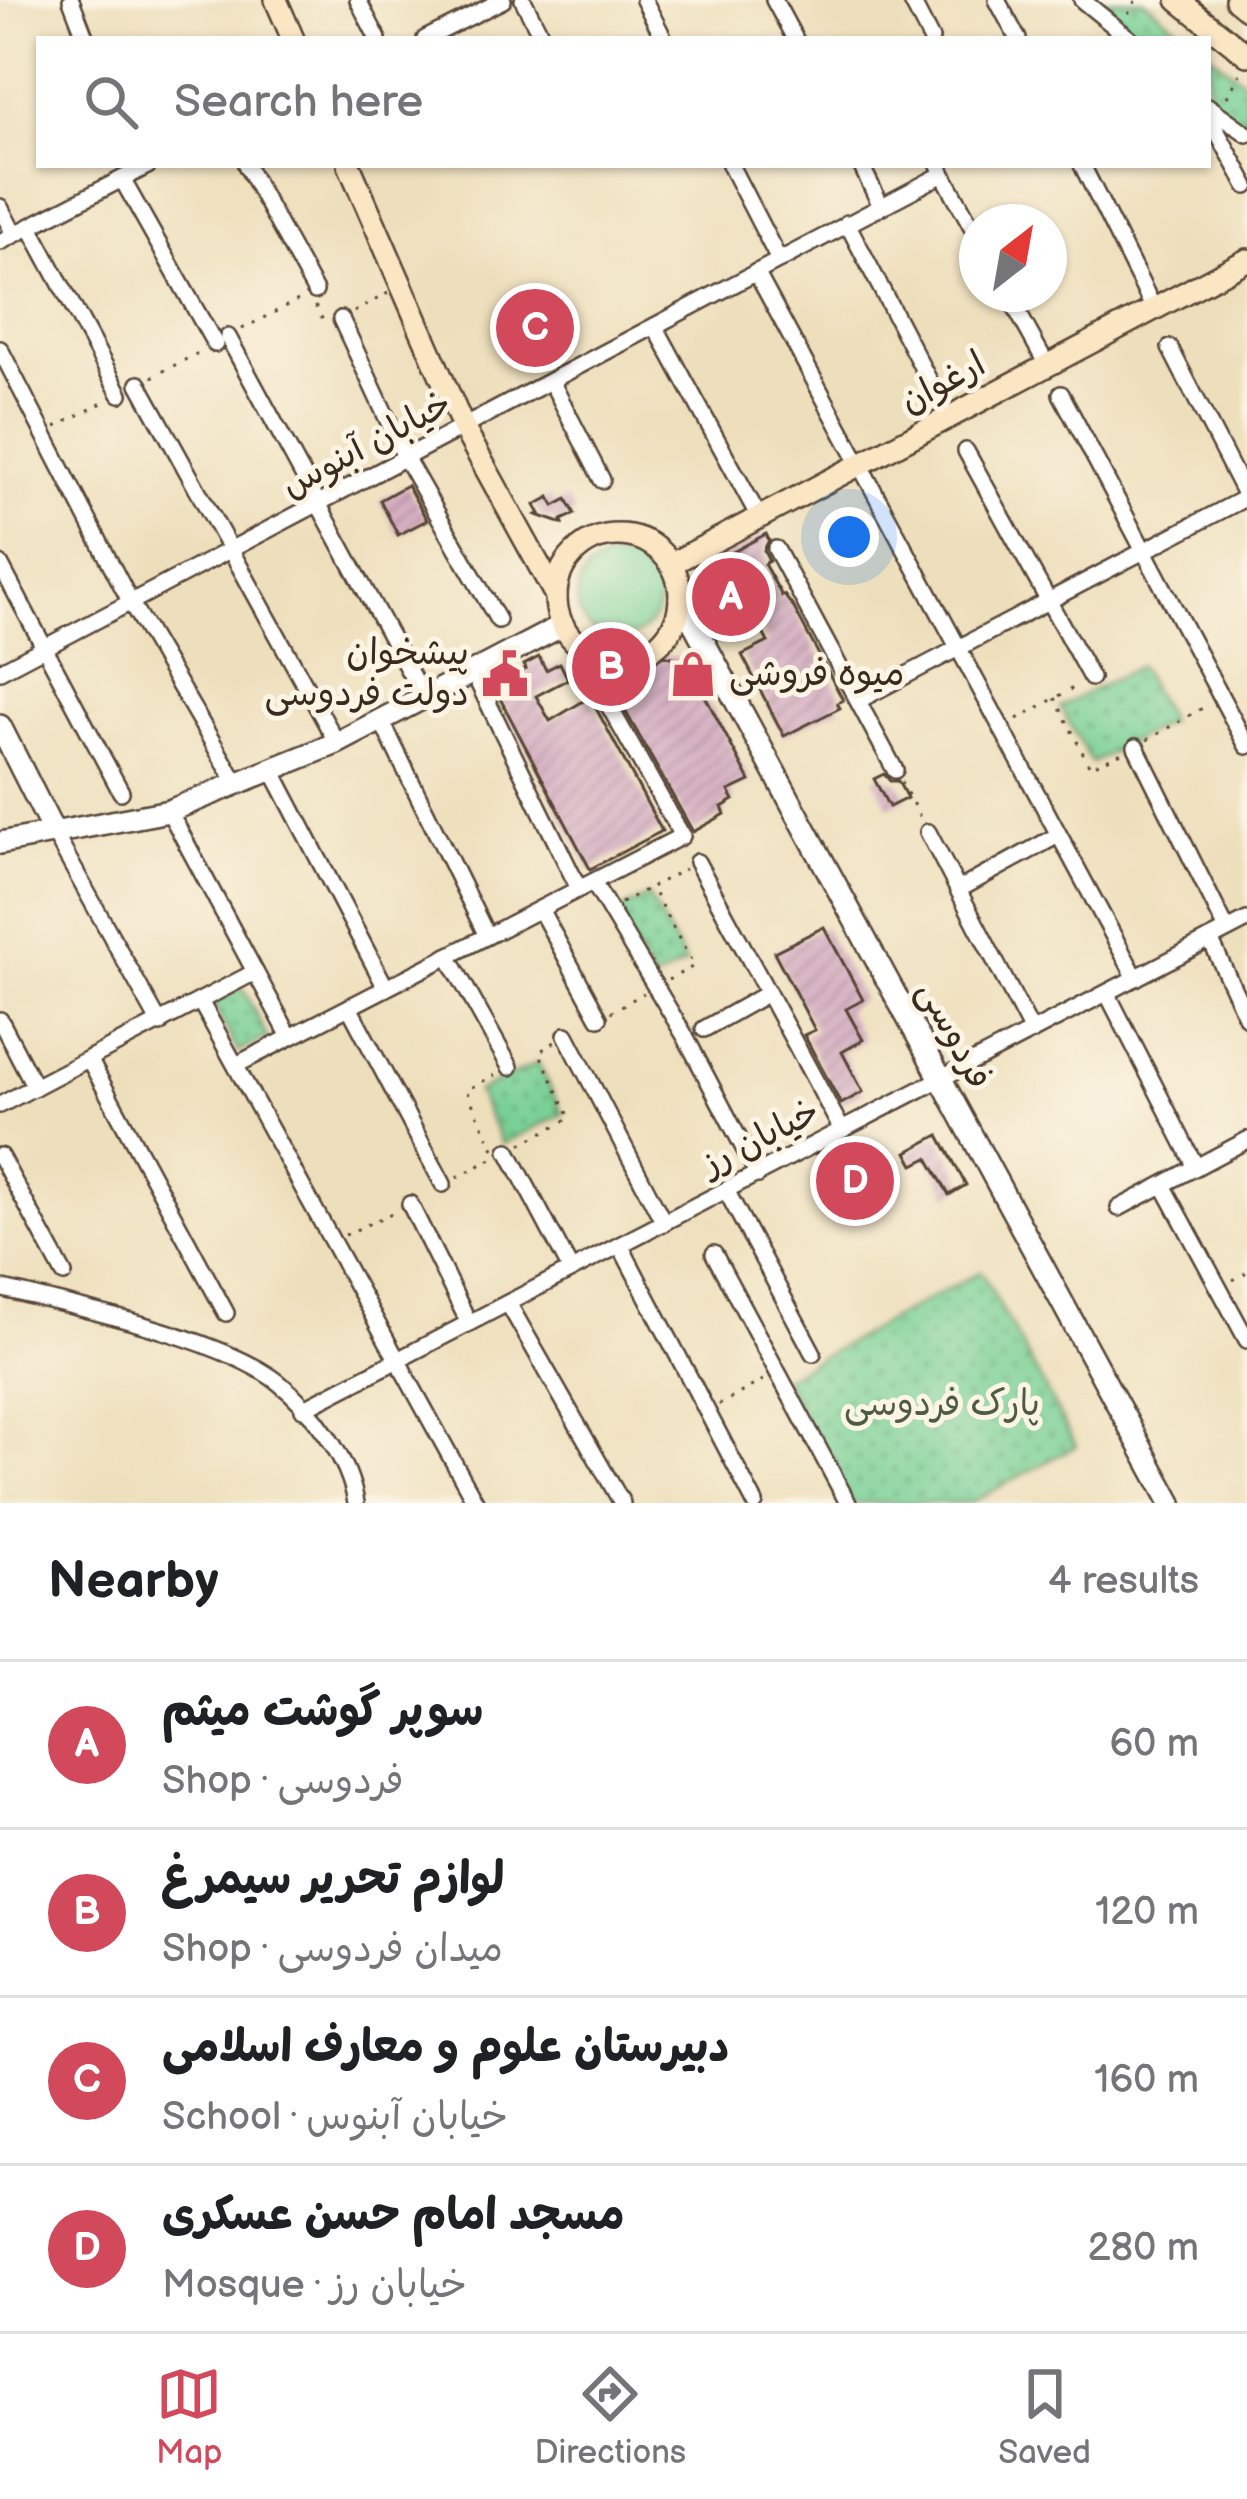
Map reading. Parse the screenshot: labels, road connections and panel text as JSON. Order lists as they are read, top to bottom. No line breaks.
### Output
{"streets":{"main road":["ارغوان"],"street":["خیابان آبنوس","فردوسی","خیابان رز"]},"crossings":[["ارغوان","فردوسی"],["فردوسی","خیابان رز"]],"parks":["پارک فردوسی"],"places":{"public building":["پیشخوان دولت فردوسی"],"shop":["میوه فروشی"]},"north":"top right","page":{"search":"Search here","pins":["C","A","B","D"],"heading":["Nearby","4 results"],"list":[{"mark":"A","name":"سوپر گوشت میثم","note":"Shop · فردوسی","value":"60 m"},{"mark":"B","name":"لوازم تحریر سیمرغ","note":"Shop · میدان فردوسی","value":"120 m"},{"mark":"C","name":"دبیرستان علوم و معارف اسلامی","note":"School · خیابان آبنوس","value":"160 m"},{"mark":"D","name":"مسجد امام حسن عسکری","note":"Mosque · خیابان رز","value":"280 m"}],"nav":["Map","Directions","Saved"]}}
